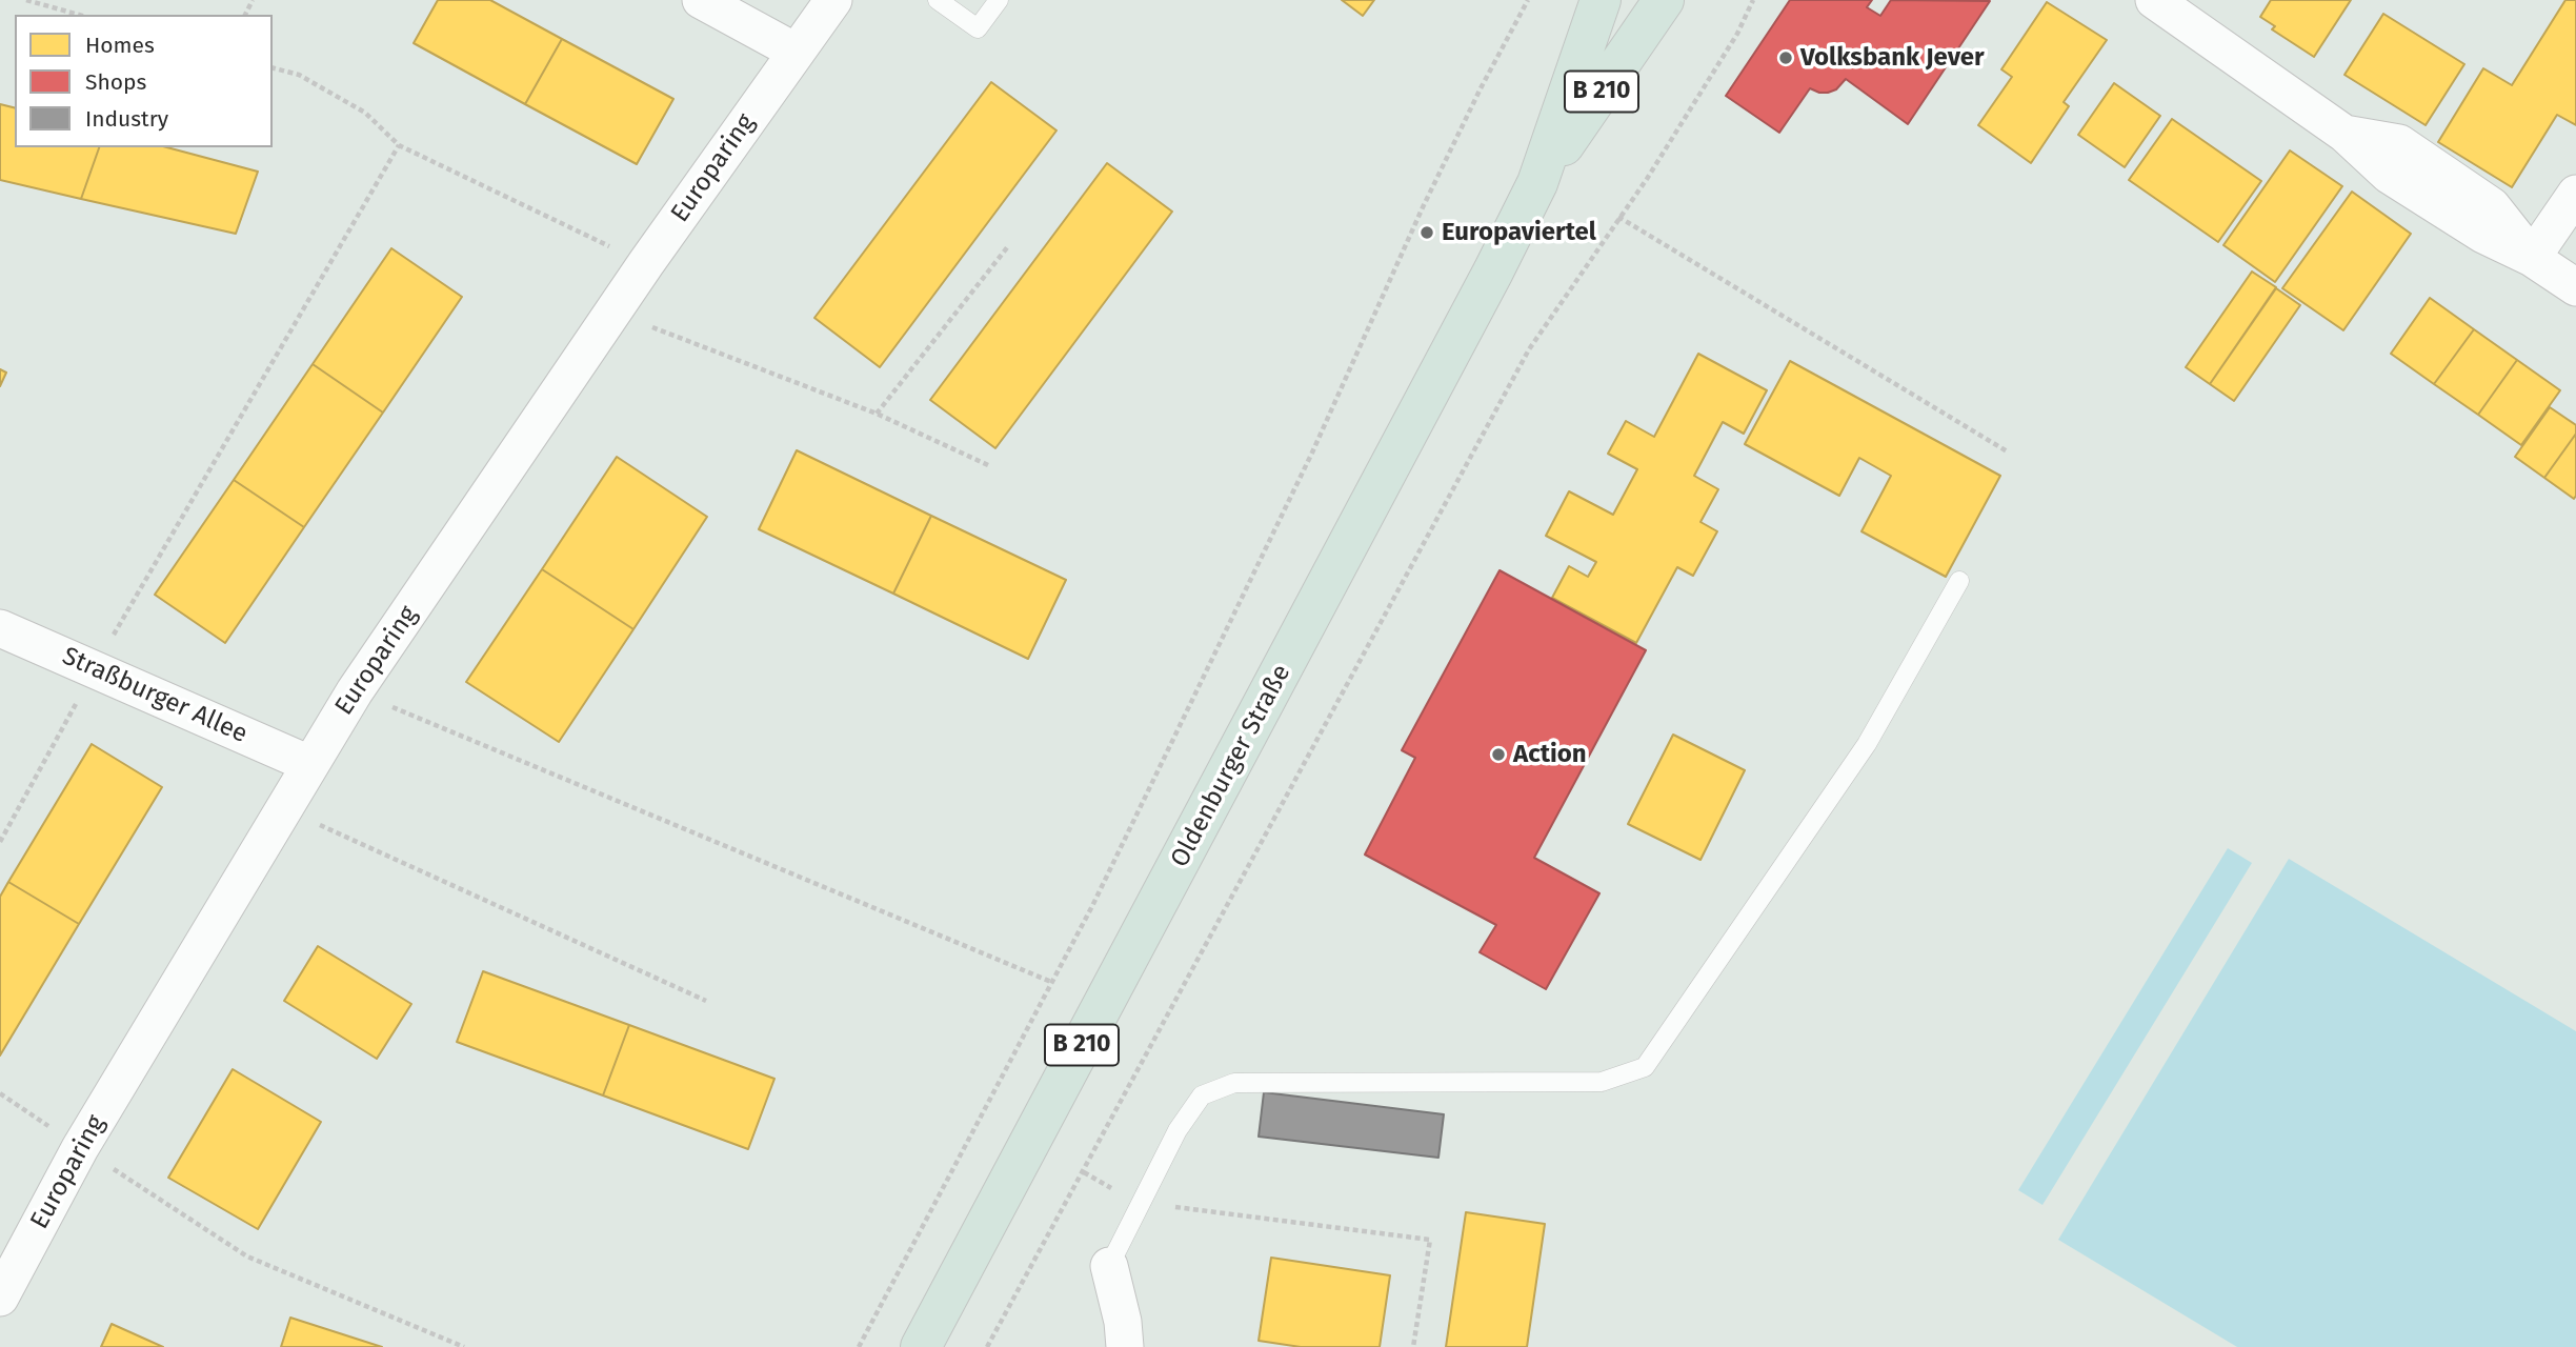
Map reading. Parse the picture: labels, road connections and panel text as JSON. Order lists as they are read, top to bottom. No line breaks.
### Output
{"streets":{"main road":["B 210","Oldenburger Straße"],"street":["Europaring","Straßburger Allee"]},"crossings":[["Europaring","Straßburger Allee"]],"places":["Volksbank Jever","Europaviertel","Action"],"legend":["Homes","Shops","Industry"]}
